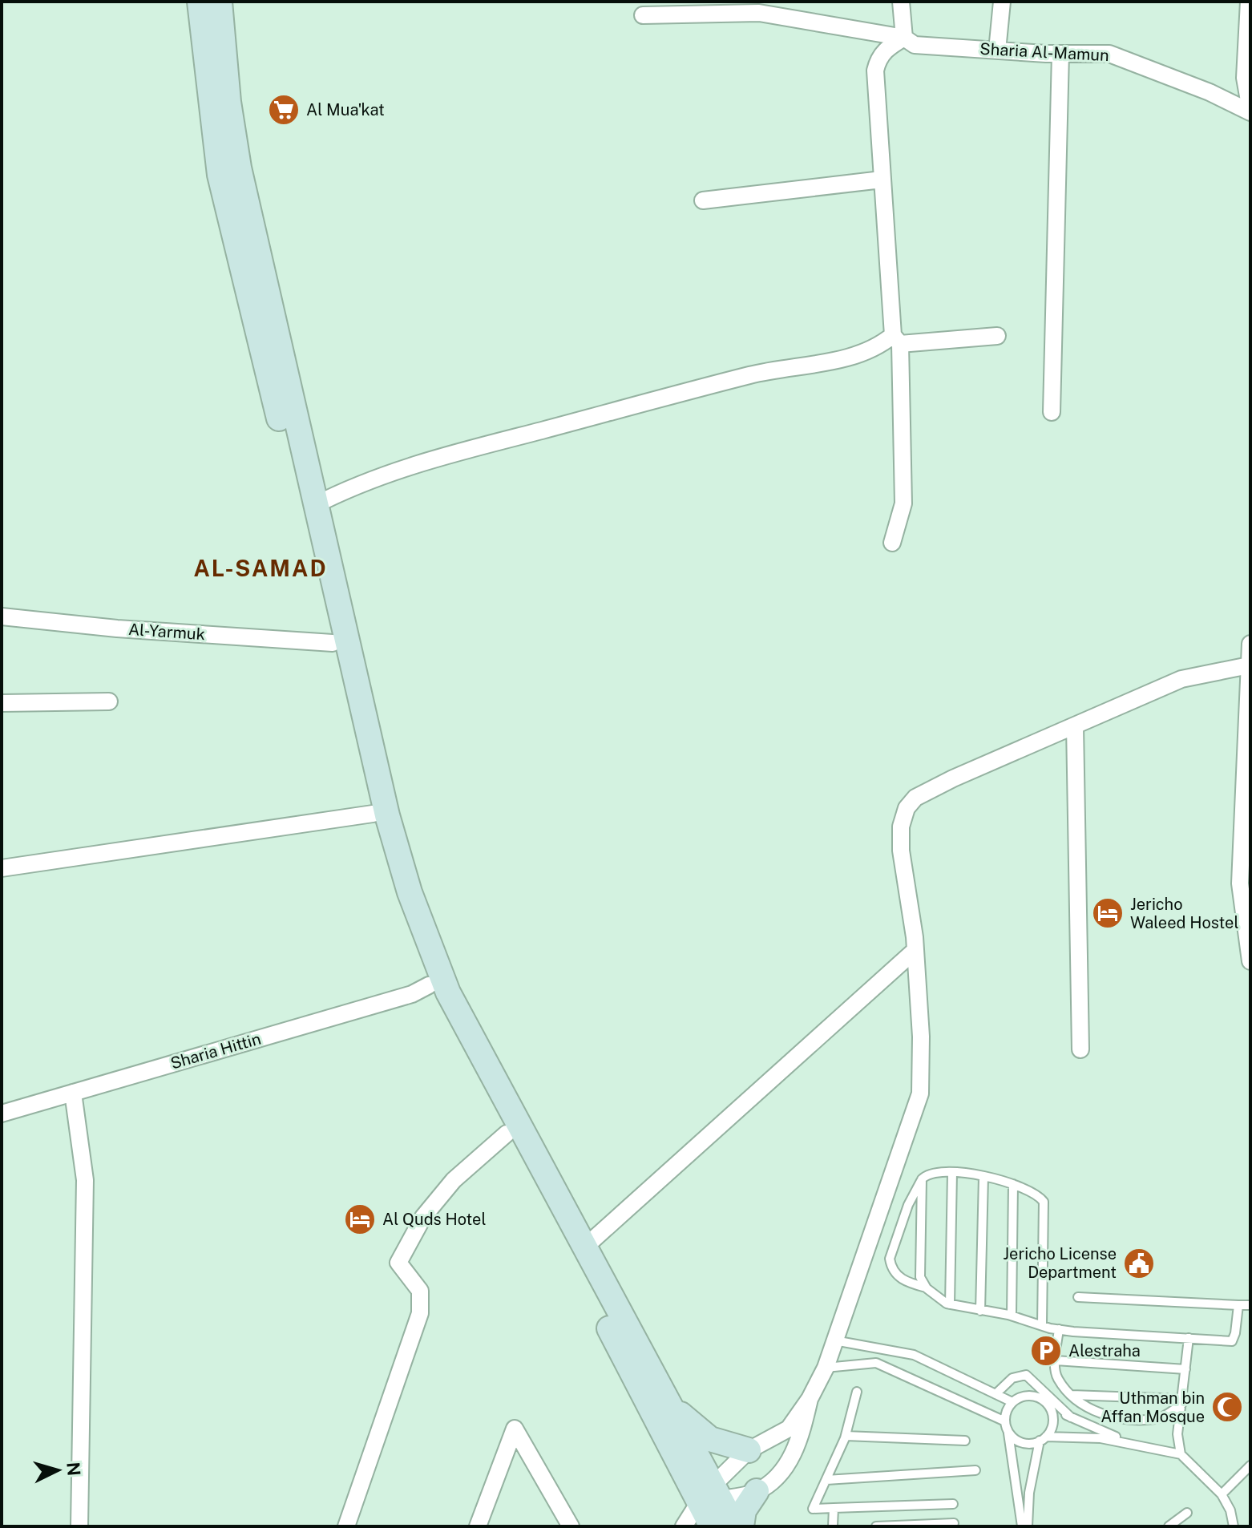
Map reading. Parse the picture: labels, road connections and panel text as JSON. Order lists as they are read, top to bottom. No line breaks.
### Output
{"streets":{"street":["Sharia Al-Mamun","Al-Yarmuk","Sharia Hittin"]},"districts":["AL-SAMAD"],"places":{"supermarket":["Al Mua'kat"],"hotel":["Jericho Waleed Hostel","Al Quds Hotel"],"public building":["Jericho License Department"],"parking":["Alestraha"],"mosque":["Uthman bin Affan Mosque"]},"north":"right"}
